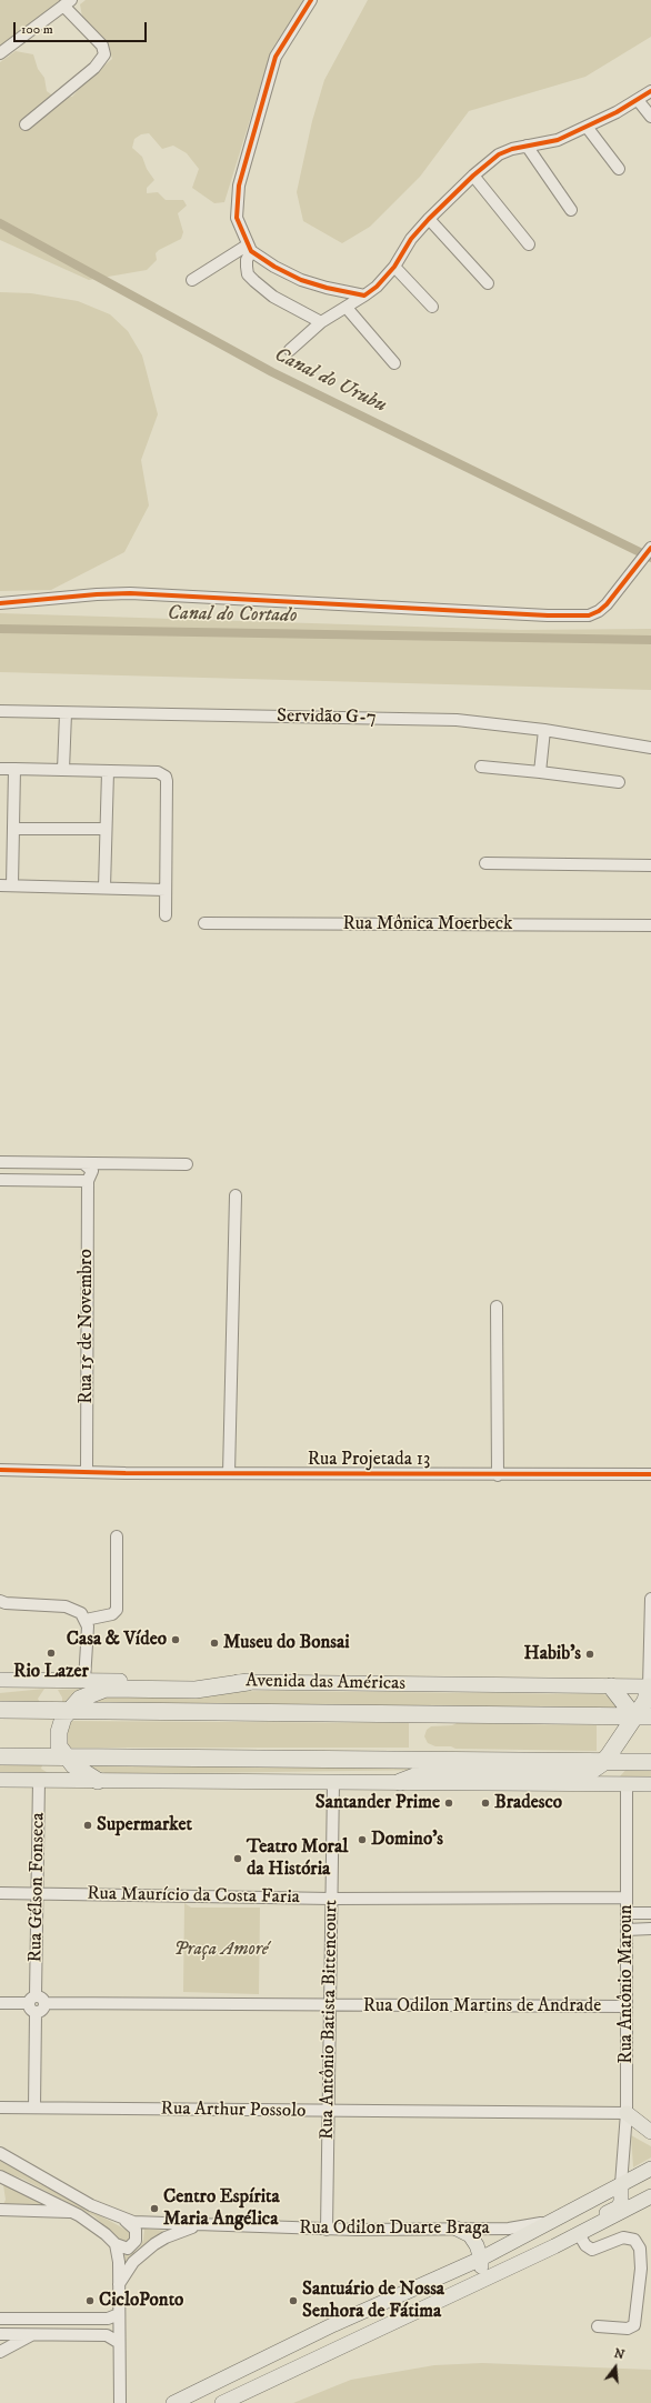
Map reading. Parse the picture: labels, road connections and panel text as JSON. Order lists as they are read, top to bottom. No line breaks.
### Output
{"streets":{"highway":["Avenida das Américas"],"street":["Servidão G-7","Rua Mônica Moerbeck","Rua 15 de Novembro","Rua Projetada 13","Rua Gélson Fonseca","Rua Maurício da Costa Faria","Rua Antônio Maroun","Rua Odilon Martins de Andrade","Rua Antônio Batista Bittencourt","Rua Arthur Possolo","Rua Odilon Duarte Braga"]},"crossings":[["Rua 15 de Novembro","Rua Projetada 13"],["Rua Gélson Fonseca","Rua Maurício da Costa Faria"],["Rua Gélson Fonseca","Rua Odilon Martins de Andrade"],["Rua Gélson Fonseca","Rua Arthur Possolo"],["Rua Maurício da Costa Faria","Rua Antônio Maroun"],["Rua Maurício da Costa Faria","Rua Antônio Batista Bittencourt"],["Rua Antônio Maroun","Rua Odilon Martins de Andrade"],["Rua Antônio Maroun","Rua Arthur Possolo"],["Rua Odilon Martins de Andrade","Rua Antônio Batista Bittencourt"],["Rua Antônio Batista Bittencourt","Rua Arthur Possolo"],["Rua Antônio Batista Bittencourt","Rua Odilon Duarte Braga"]],"water":["Canal do Urubu","Canal do Cortado"],"parks":["Praça Amoré"],"places":["Casa & Vídeo","Museu do Bonsai","Rio Lazer","Habib's","Santander Prime","Bradesco","Supermarket","Domino's","Teatro Moral da História","Centro Espírita Maria Angélica","CicloPonto","Santuário de Nossa Senhora de Fátima"],"scale_bar":"100 m","north":"top"}
